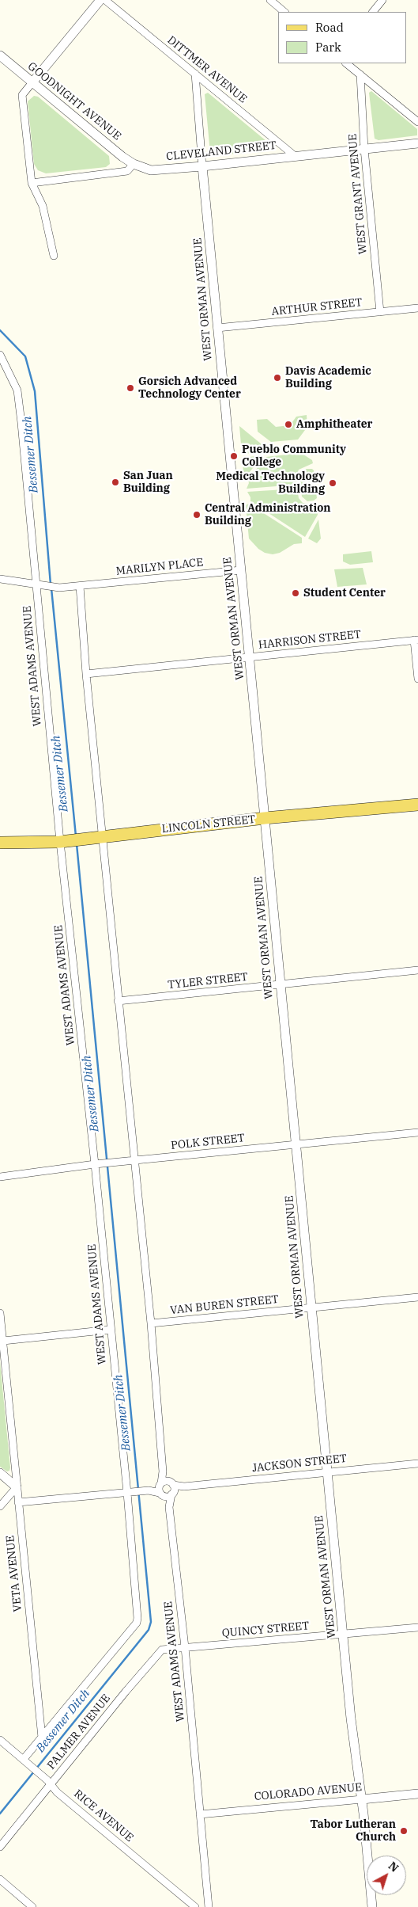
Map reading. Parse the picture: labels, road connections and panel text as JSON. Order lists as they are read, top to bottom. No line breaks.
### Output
{"streets":{"main road":["LINCOLN STREET"],"street":["DITTMER AVENUE","GOODNIGHT AVENUE","CLEVELAND STREET","WEST GRANT AVENUE","WEST ORMAN AVENUE","ARTHUR STREET","MARILYN PLACE","HARRISON STREET","WEST ADAMS AVENUE","TYLER STREET","POLK STREET","VAN BUREN STREET","JACKSON STREET","VETA AVENUE","QUINCY STREET","PALMER AVENUE","COLORADO AVENUE","RICE AVENUE"]},"crossings":[["DITTMER AVENUE","CLEVELAND STREET"],["DITTMER AVENUE","WEST ORMAN AVENUE"],["GOODNIGHT AVENUE","CLEVELAND STREET"],["CLEVELAND STREET","WEST GRANT AVENUE"],["CLEVELAND STREET","WEST ORMAN AVENUE"],["WEST GRANT AVENUE","ARTHUR STREET"],["WEST ORMAN AVENUE","ARTHUR STREET"],["WEST ORMAN AVENUE","MARILYN PLACE"],["WEST ORMAN AVENUE","HARRISON STREET"],["WEST ORMAN AVENUE","LINCOLN STREET"],["WEST ORMAN AVENUE","TYLER STREET"],["WEST ORMAN AVENUE","POLK STREET"],["WEST ORMAN AVENUE","VAN BUREN STREET"],["WEST ORMAN AVENUE","JACKSON STREET"],["WEST ORMAN AVENUE","QUINCY STREET"],["WEST ORMAN AVENUE","COLORADO AVENUE"],["MARILYN PLACE","WEST ADAMS AVENUE"],["HARRISON STREET","WEST ADAMS AVENUE"],["WEST ADAMS AVENUE","LINCOLN STREET"],["WEST ADAMS AVENUE","TYLER STREET"],["WEST ADAMS AVENUE","POLK STREET"],["WEST ADAMS AVENUE","VAN BUREN STREET"],["WEST ADAMS AVENUE","JACKSON STREET"],["WEST ADAMS AVENUE","VETA AVENUE"],["WEST ADAMS AVENUE","QUINCY STREET"],["WEST ADAMS AVENUE","PALMER AVENUE"],["WEST ADAMS AVENUE","COLORADO AVENUE"],["JACKSON STREET","VETA AVENUE"],["QUINCY STREET","PALMER AVENUE"],["PALMER AVENUE","RICE AVENUE"]],"water":["Bessemer Ditch"],"places":["Davis Academic Building","Gorsich Advanced Technology Center","Amphitheater","Pueblo Community College","San Juan Building","Medical Technology Building","Central Administration Building","Student Center","Tabor Lutheran Church"],"legend":["Road","Park"],"north":"top right"}
